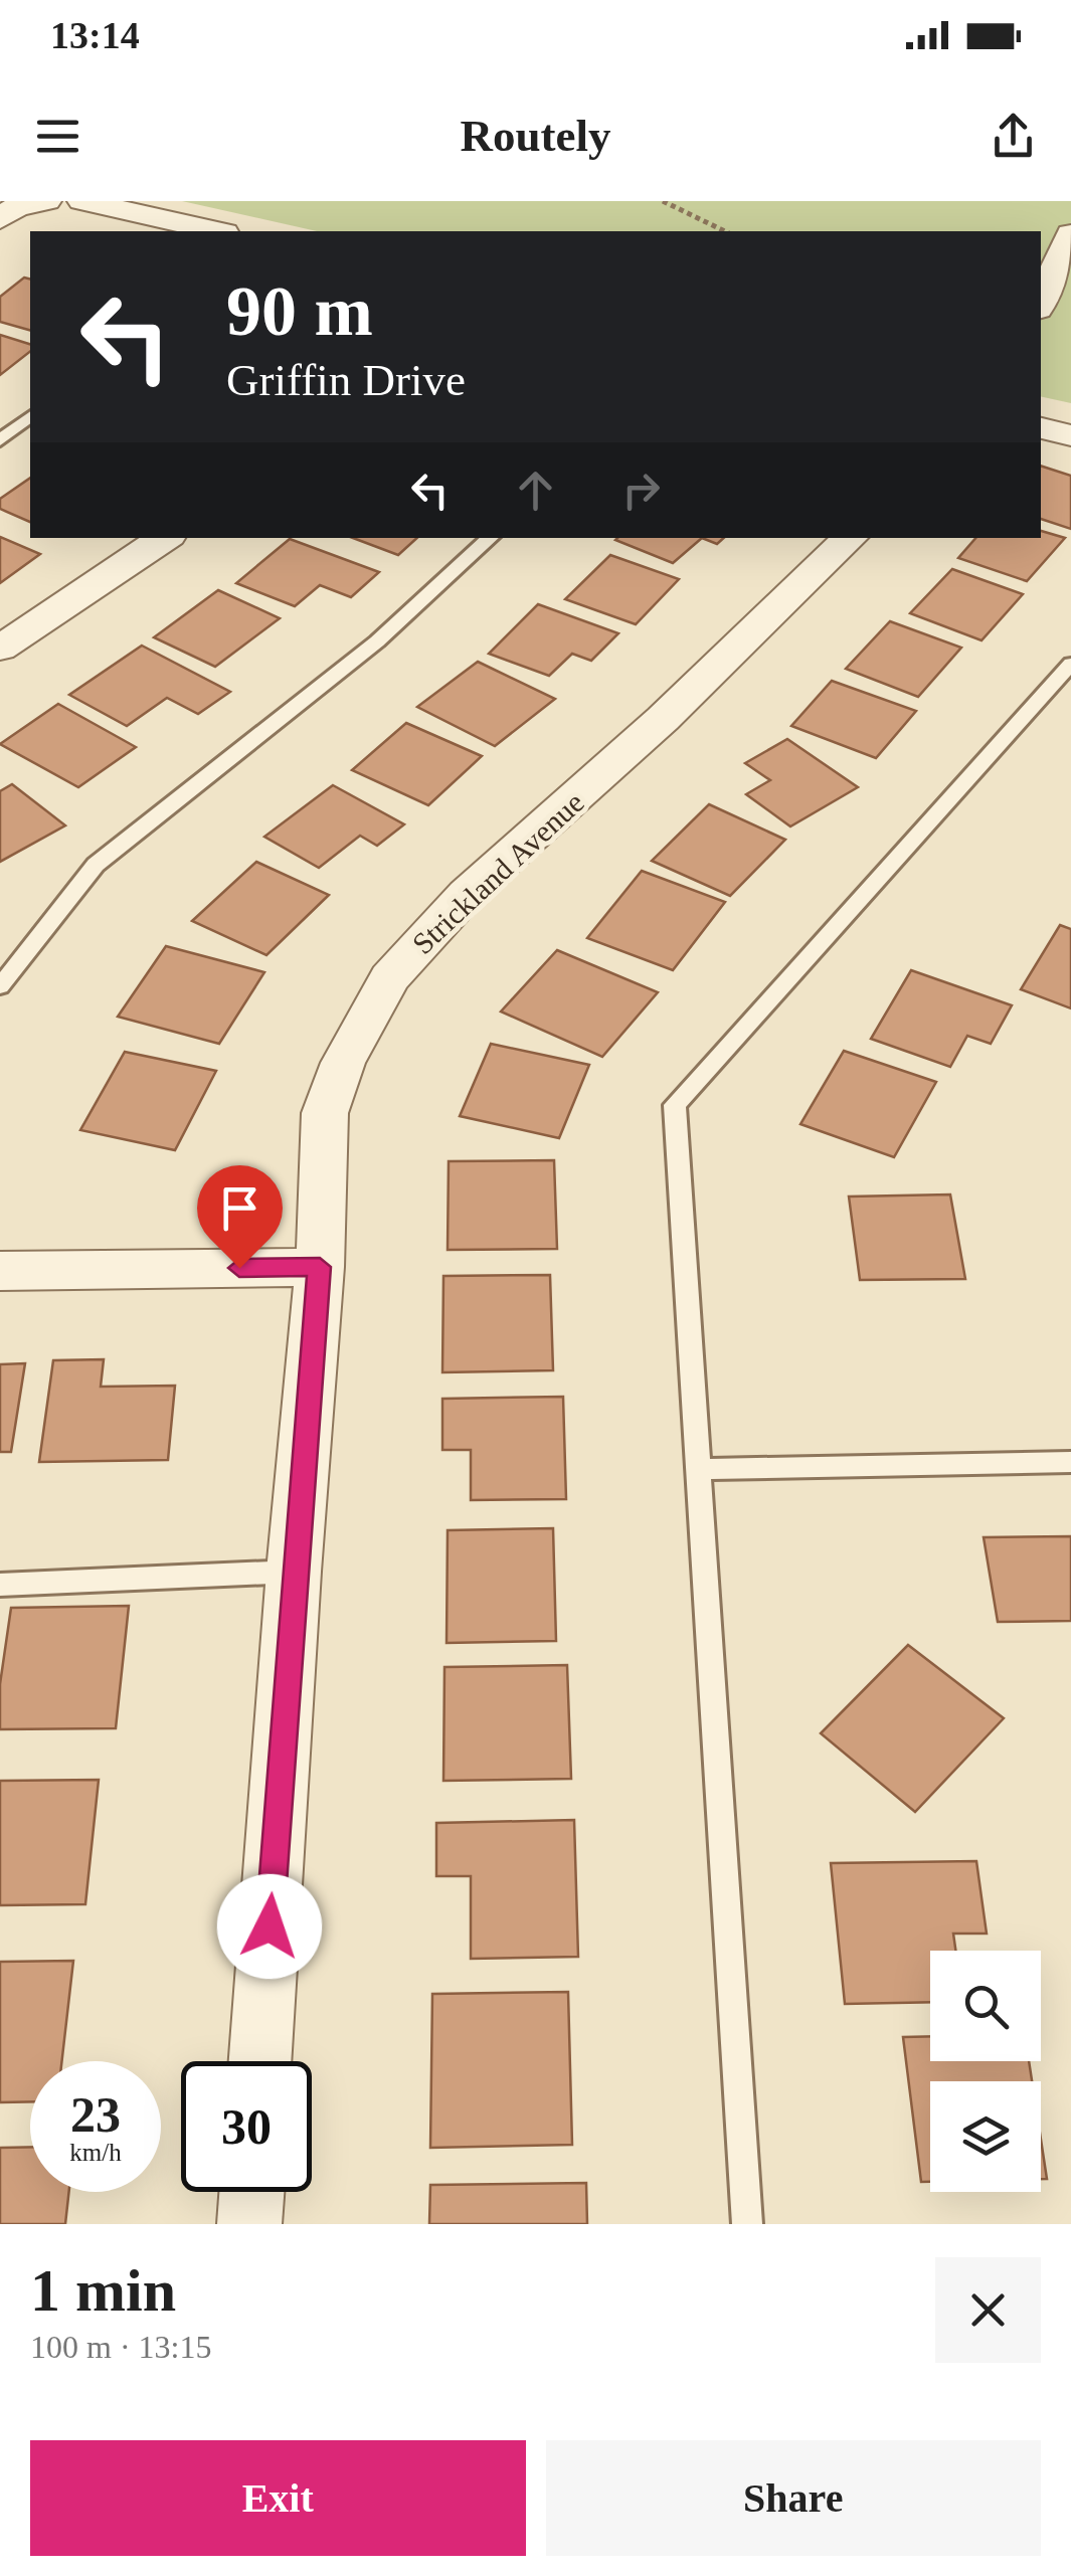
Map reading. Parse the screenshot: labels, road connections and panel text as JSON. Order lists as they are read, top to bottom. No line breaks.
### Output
{"streets":{"street":["Strickland Avenue"]},"page":{"status":"13:14","header":"Routely","turn":["90 m","Griffin Drive"],"speed":"23 km/h","limit":"30","heading":["1 min","100 m · 13:15"],"buttons":["Exit","Share"]}}
